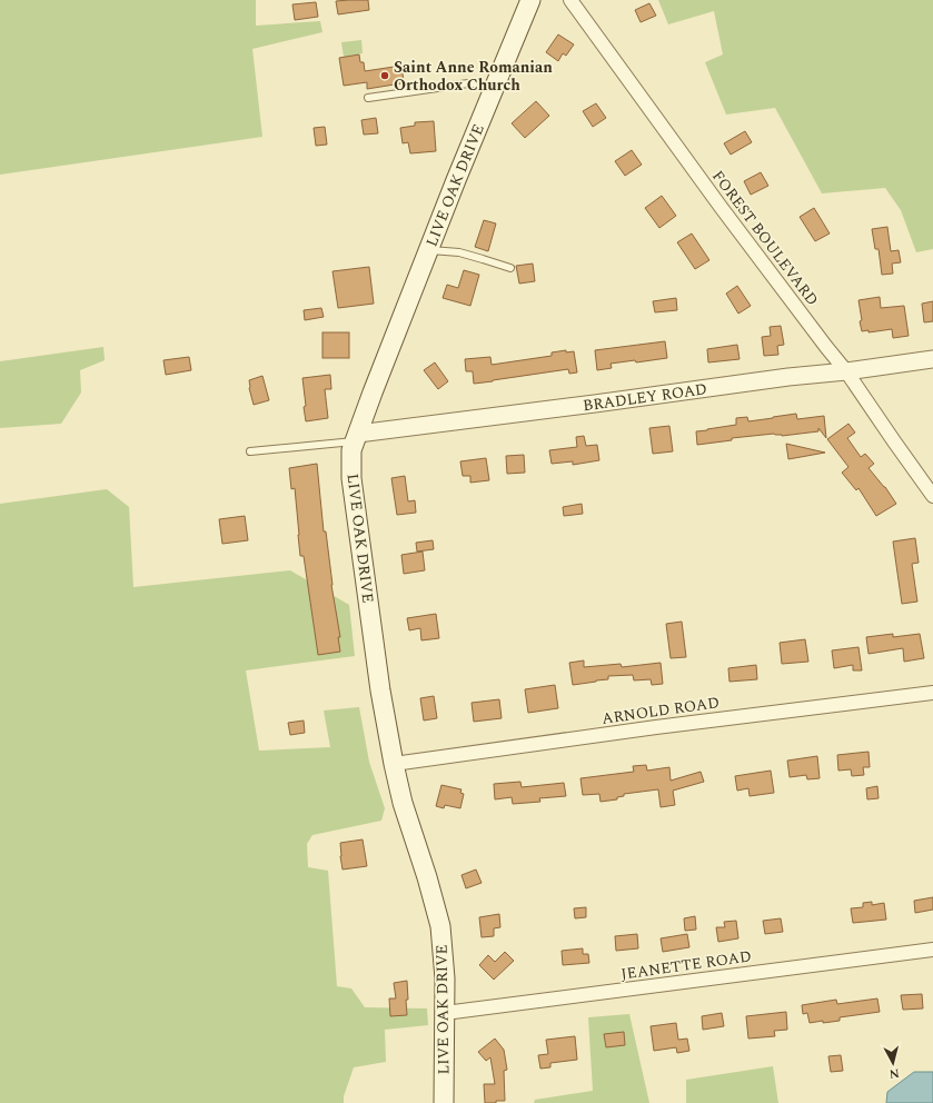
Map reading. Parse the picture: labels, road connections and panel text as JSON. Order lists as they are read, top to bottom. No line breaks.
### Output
{"streets":{"main road":["LIVE OAK DRIVE"],"street":["FOREST BOULEVARD","BRADLEY ROAD","ARNOLD ROAD","JEANETTE ROAD"]},"crossings":[["LIVE OAK DRIVE","BRADLEY ROAD"],["LIVE OAK DRIVE","ARNOLD ROAD"],["LIVE OAK DRIVE","JEANETTE ROAD"],["FOREST BOULEVARD","BRADLEY ROAD"]],"places":["Saint Anne Romanian Orthodox Church"],"north":"bottom"}
